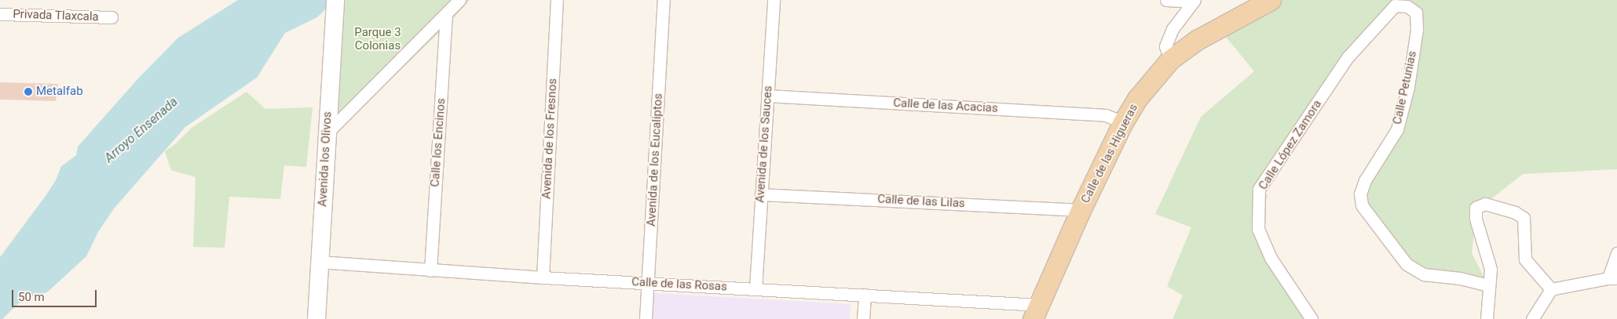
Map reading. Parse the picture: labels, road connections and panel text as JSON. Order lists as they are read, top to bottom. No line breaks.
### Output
{"streets":{"main road":["Calle de las Higueras"],"street":["Privada Tlaxcala","Calle Petunias","Calle de las Acacias","Avenida de los Fresnos","Calle los Encinos","Avenida de los Sauces","Calle López Zamora","Avenida los Olivos","Avenida de los Eucaliptos","Calle de las Lilas","Calle de las Rosas"]},"crossings":[["Calle Petunias","Calle López Zamora"],["Calle de las Acacias","Avenida de los Sauces"],["Calle de las Acacias","Calle de las Higueras"],["Avenida de los Fresnos","Calle de las Rosas"],["Calle los Encinos","Calle de las Rosas"],["Avenida de los Sauces","Calle de las Lilas"],["Avenida de los Sauces","Calle de las Rosas"],["Calle de las Higueras","Calle de las Lilas"],["Calle de las Higueras","Calle de las Rosas"],["Avenida los Olivos","Calle de las Rosas"],["Avenida de los Eucaliptos","Calle de las Rosas"]],"water":["Arroyo Ensenada"],"parks":["Parque 3 Colonias"],"places":["Metalfab"],"scale_bar":"50 m"}
